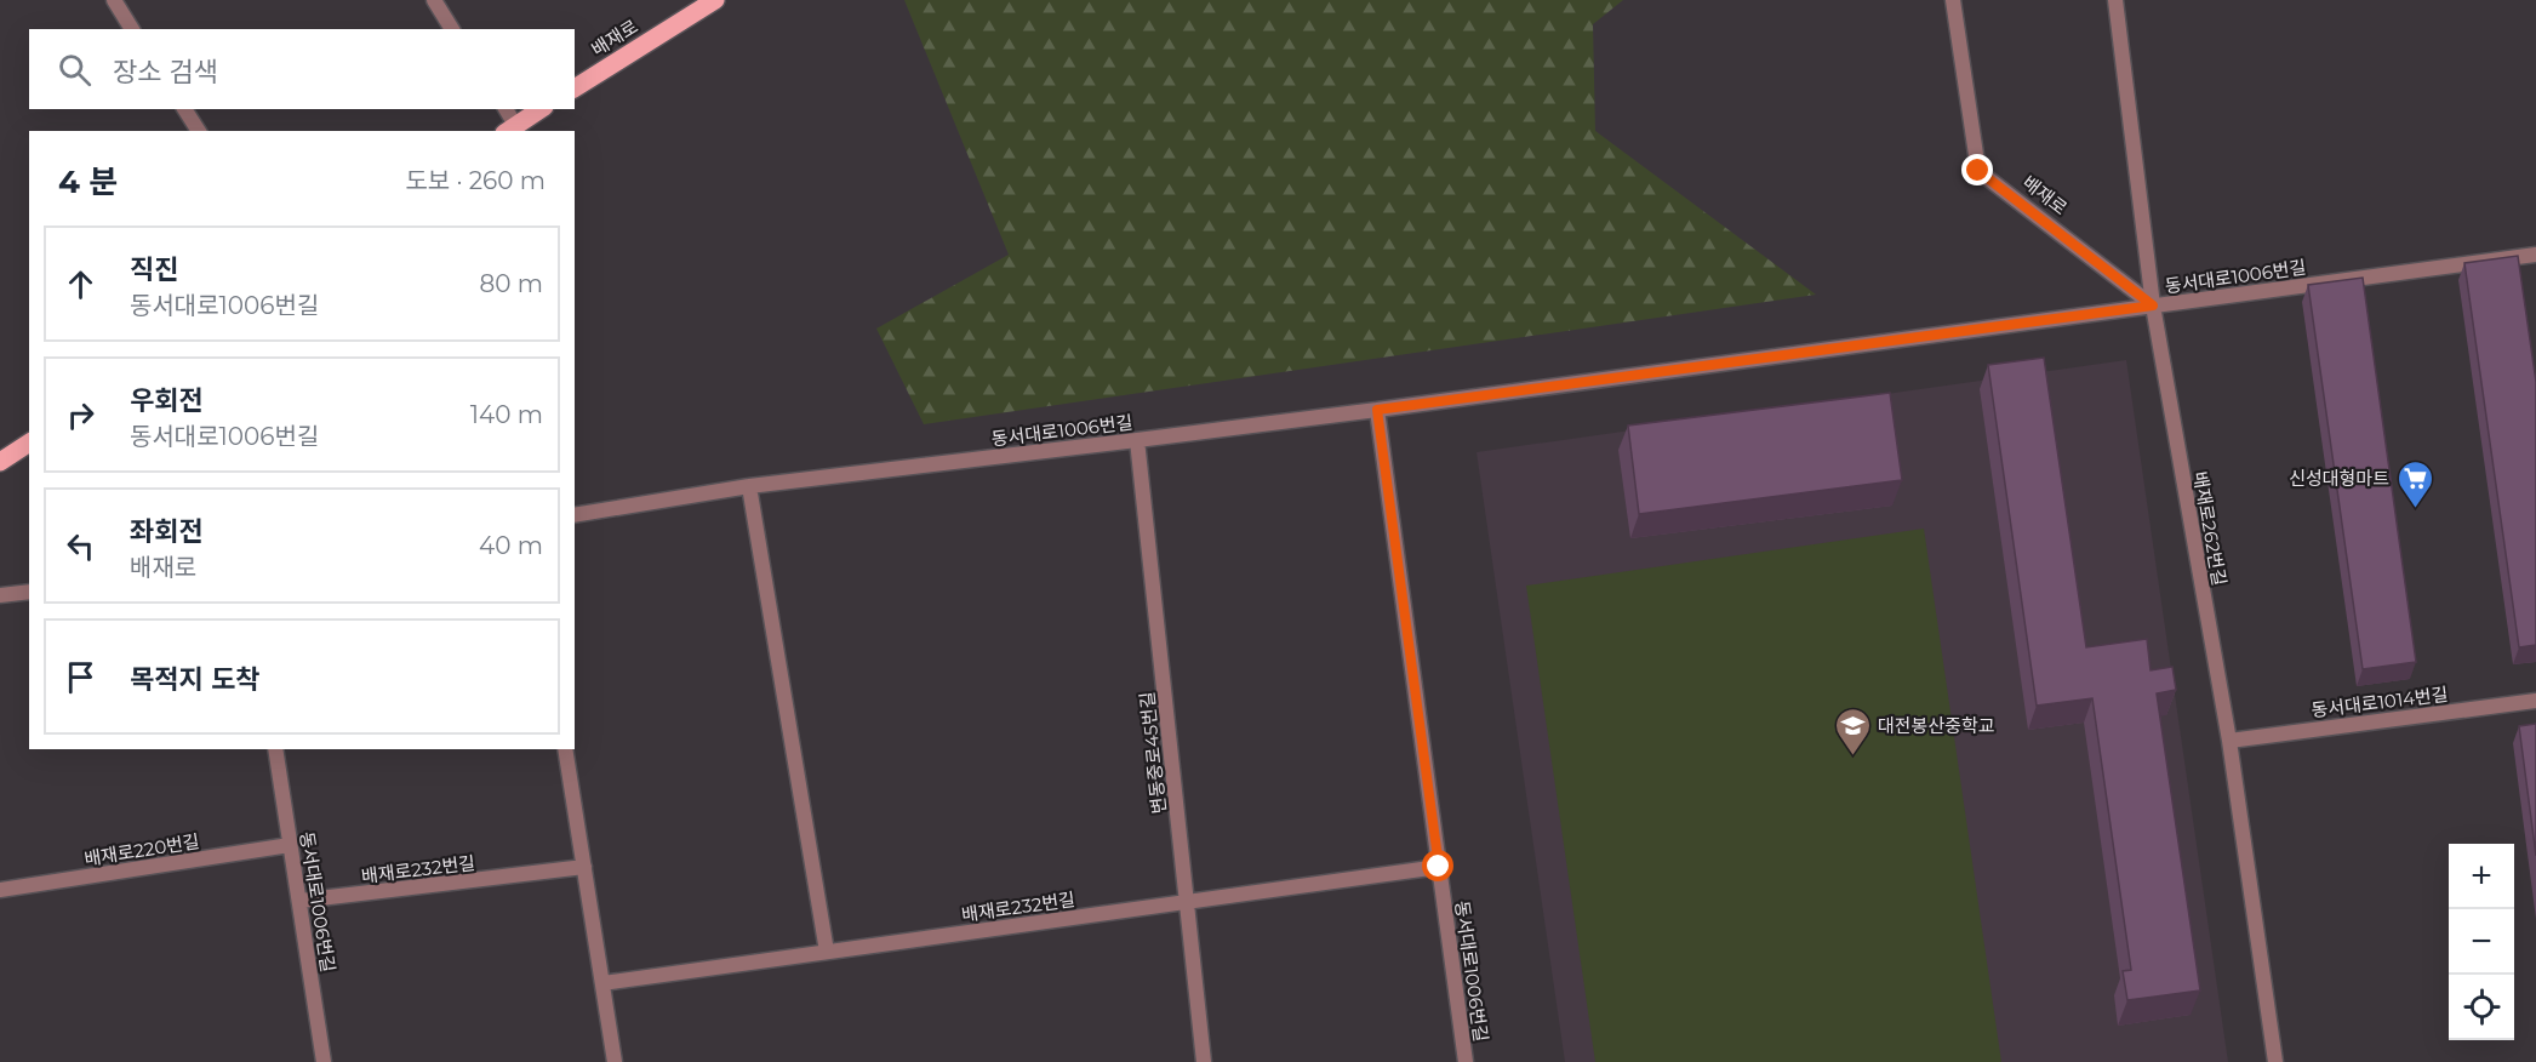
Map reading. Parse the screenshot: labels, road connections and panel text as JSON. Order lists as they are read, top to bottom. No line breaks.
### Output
{"streets":{"main road":["배재로"],"street":["동서대로1006번길","배재로262번길","동서대로1014번길","변동중로45번길","배재로220번길","배재로232번길"]},"crossings":[["배재로","동서대로1006번길"],["배재로","배재로262번길"],["동서대로1006번길","배재로262번길"],["동서대로1006번길","변동중로45번길"],["동서대로1006번길","배재로220번길"],["동서대로1006번길","배재로232번길"],["배재로262번길","동서대로1014번길"],["변동중로45번길","배재로232번길"]],"places":{"supermarket":["신성대형마트"],"school or university":["대전봉산중학교"]},"page":{"search":"장소 검색","heading":["4 분","도보 · 260 m"],"list":[["직진","동서대로1006번길","80 m"],["우회전","동서대로1006번길","140 m"],["좌회전","배재로","40 m"],"목적지 도착"],"map_buttons":["+","−"]}}
